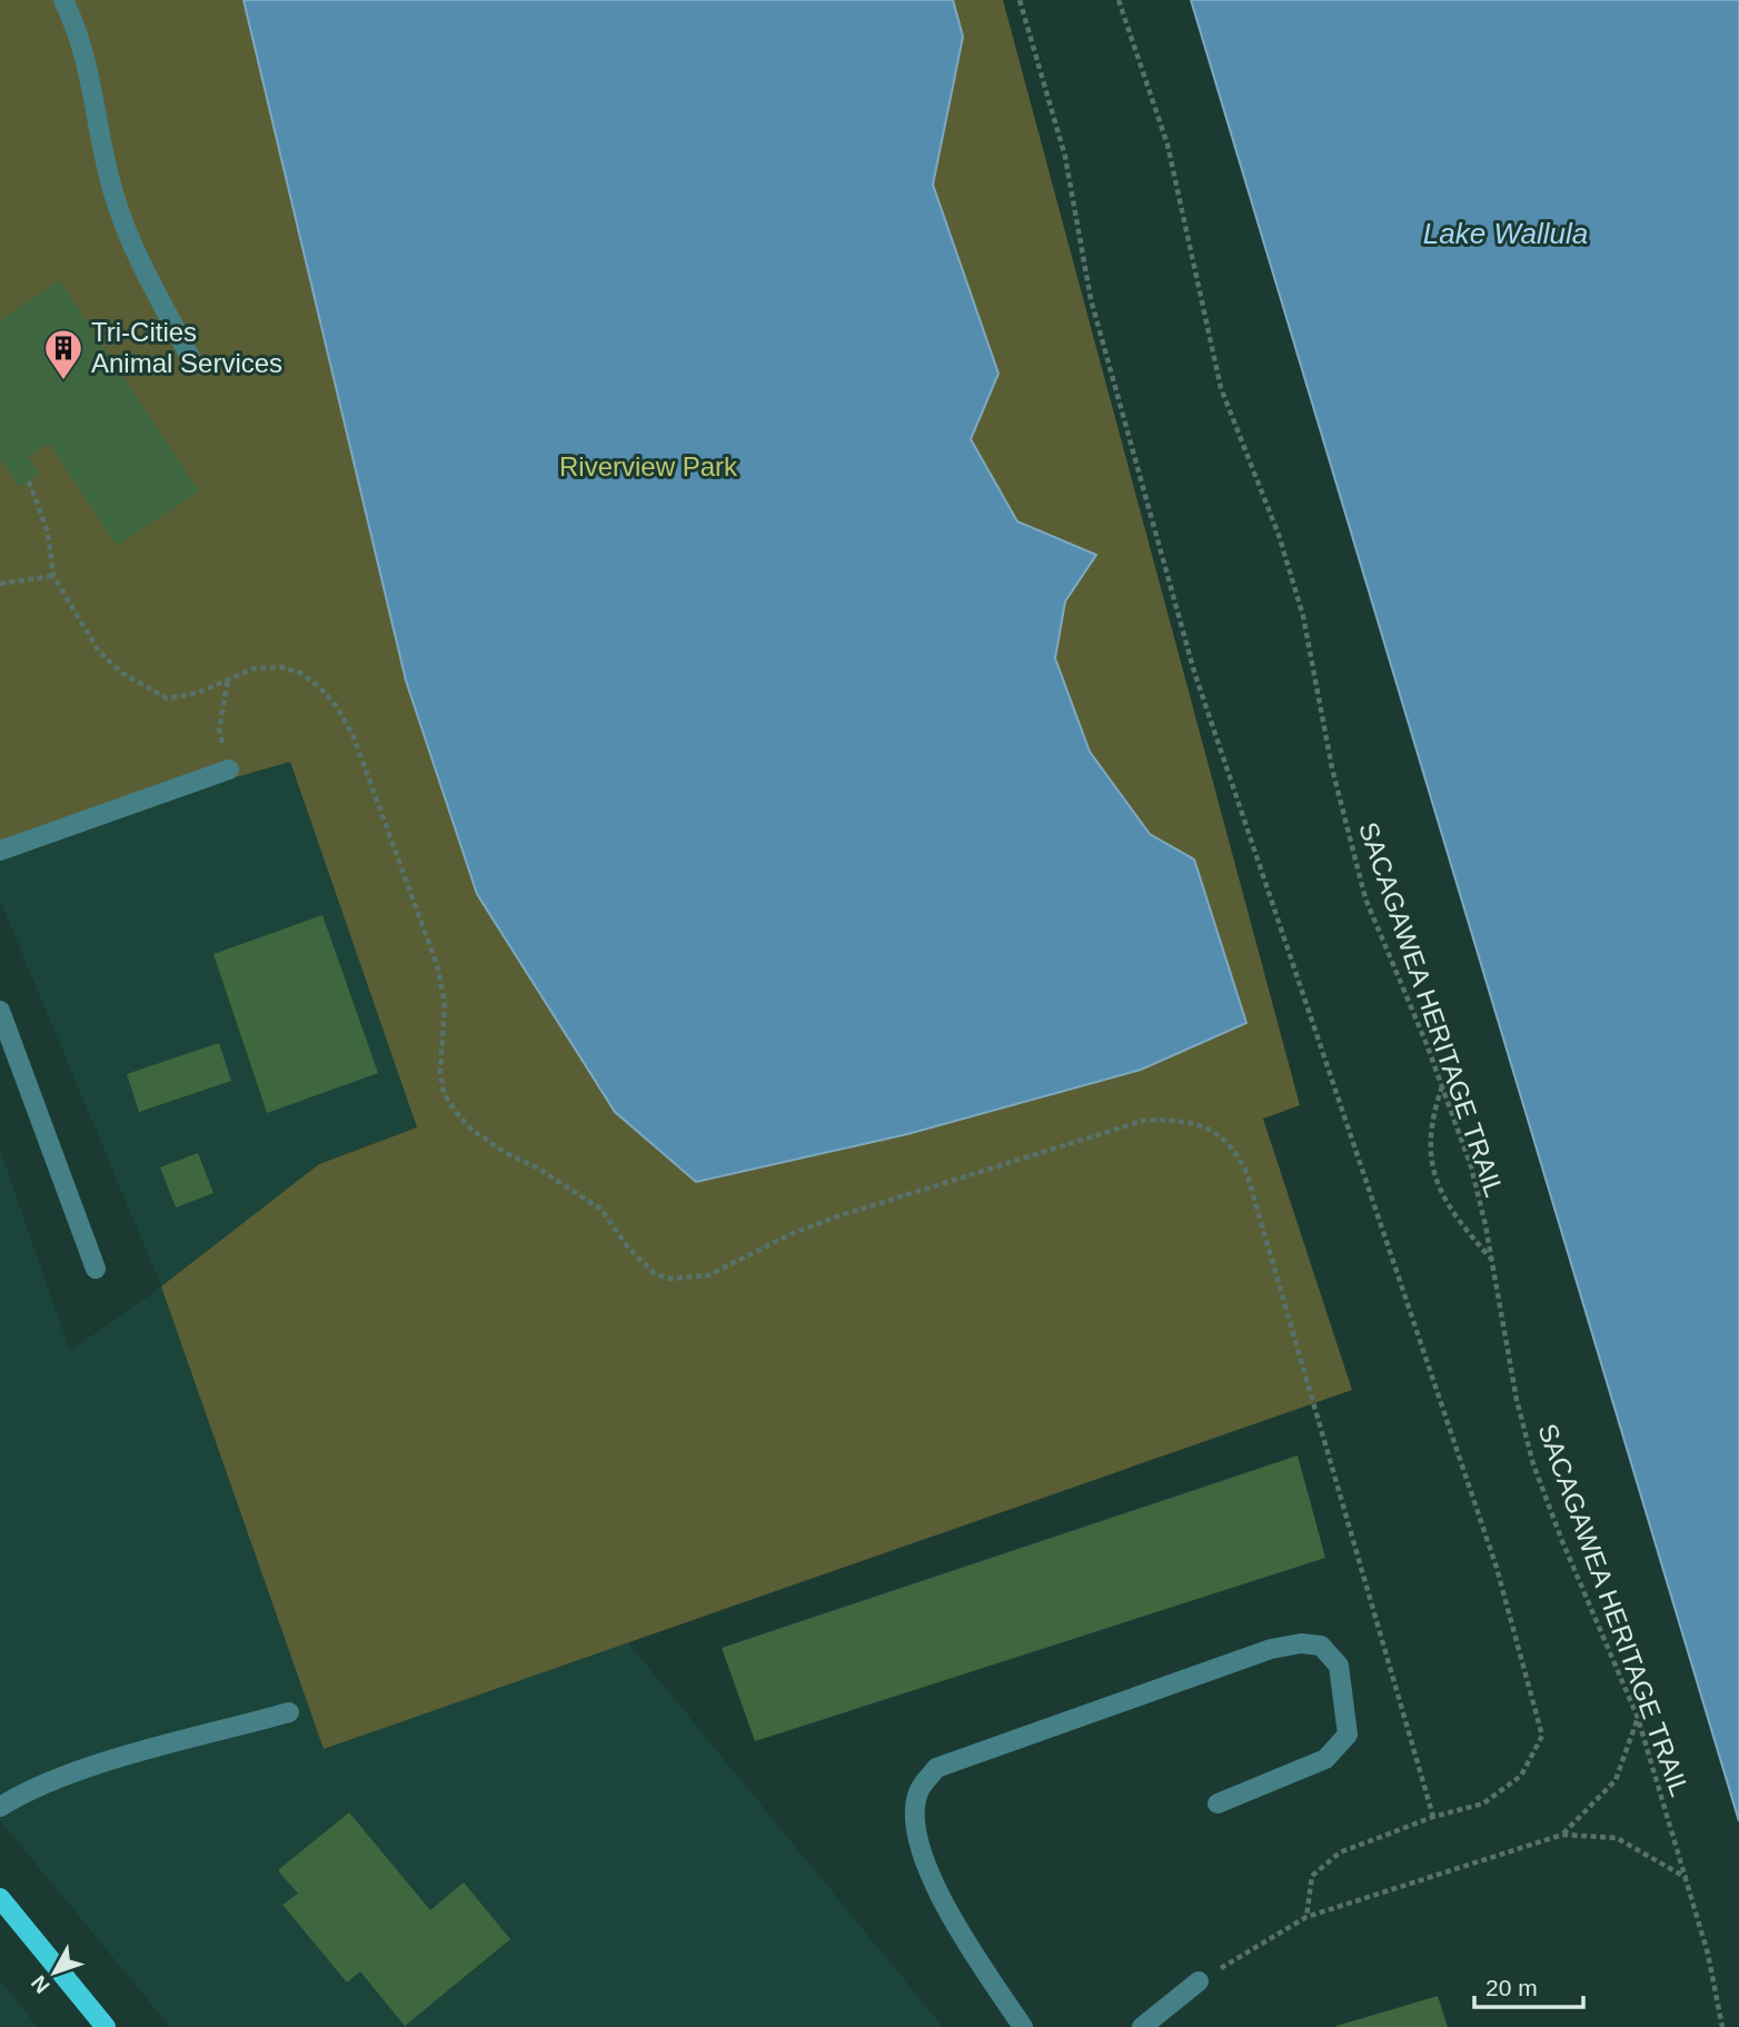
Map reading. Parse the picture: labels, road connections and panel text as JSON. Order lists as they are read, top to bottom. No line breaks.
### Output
{"streets":{"path":["SACAGAWEA HERITAGE TRAIL"]},"water":["Lake Wallula"],"parks":["Riverview Park"],"places":{"building":["Tri-Cities Animal Services"]},"scale_bar":"20 m","north":"bottom left"}
